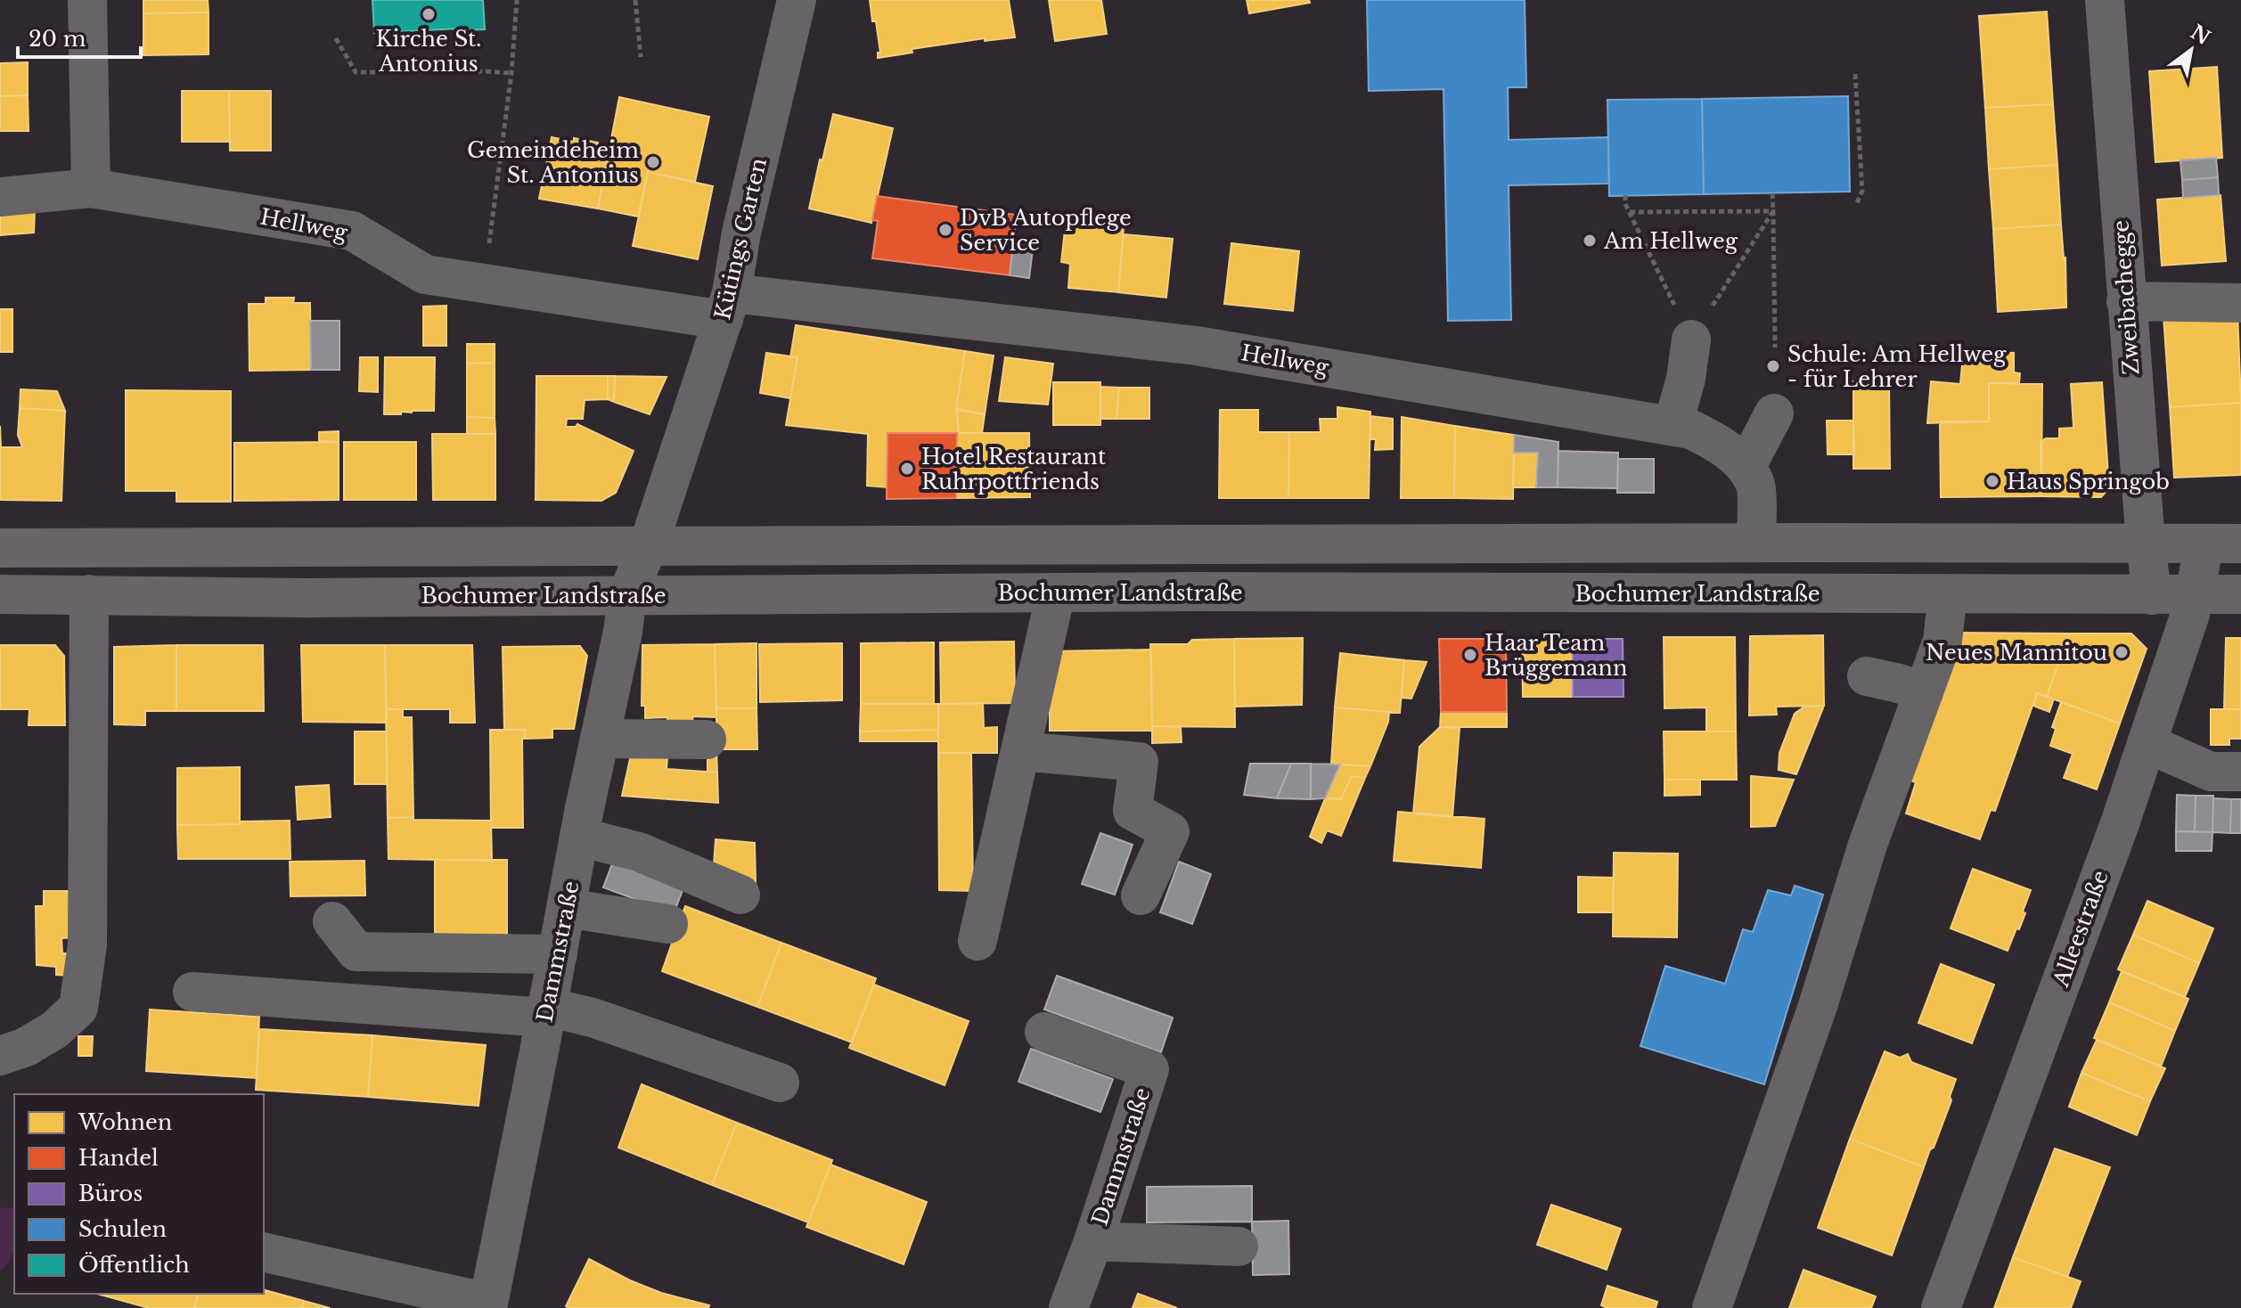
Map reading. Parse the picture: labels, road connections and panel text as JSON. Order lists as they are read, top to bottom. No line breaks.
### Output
{"streets":{"main road":["Bochumer Landstraße"],"street":["Hellweg","Kütings Garten","Zweibachegge","Alleestraße","Dammstraße"]},"crossings":[["Hellweg","Kütings Garten"],["Kütings Garten","Bochumer Landstraße"],["Kütings Garten","Dammstraße"],["Zweibachegge","Bochumer Landstraße"],["Bochumer Landstraße","Alleestraße"],["Bochumer Landstraße","Dammstraße"]],"places":["Kirche St. Antonius","Gemeindeheim St. Antonius","DvB Autopflege Service","Am Hellweg","Schule: Am Hellweg - für Lehrer","Hotel Restaurant Ruhrpottfriends","Haus Springob","Neues Mannitou","Haar Team Brüggemann"],"legend":["Wohnen","Handel","Büros","Schulen","Öffentlich"],"scale_bar":"20 m","north":"top right"}
